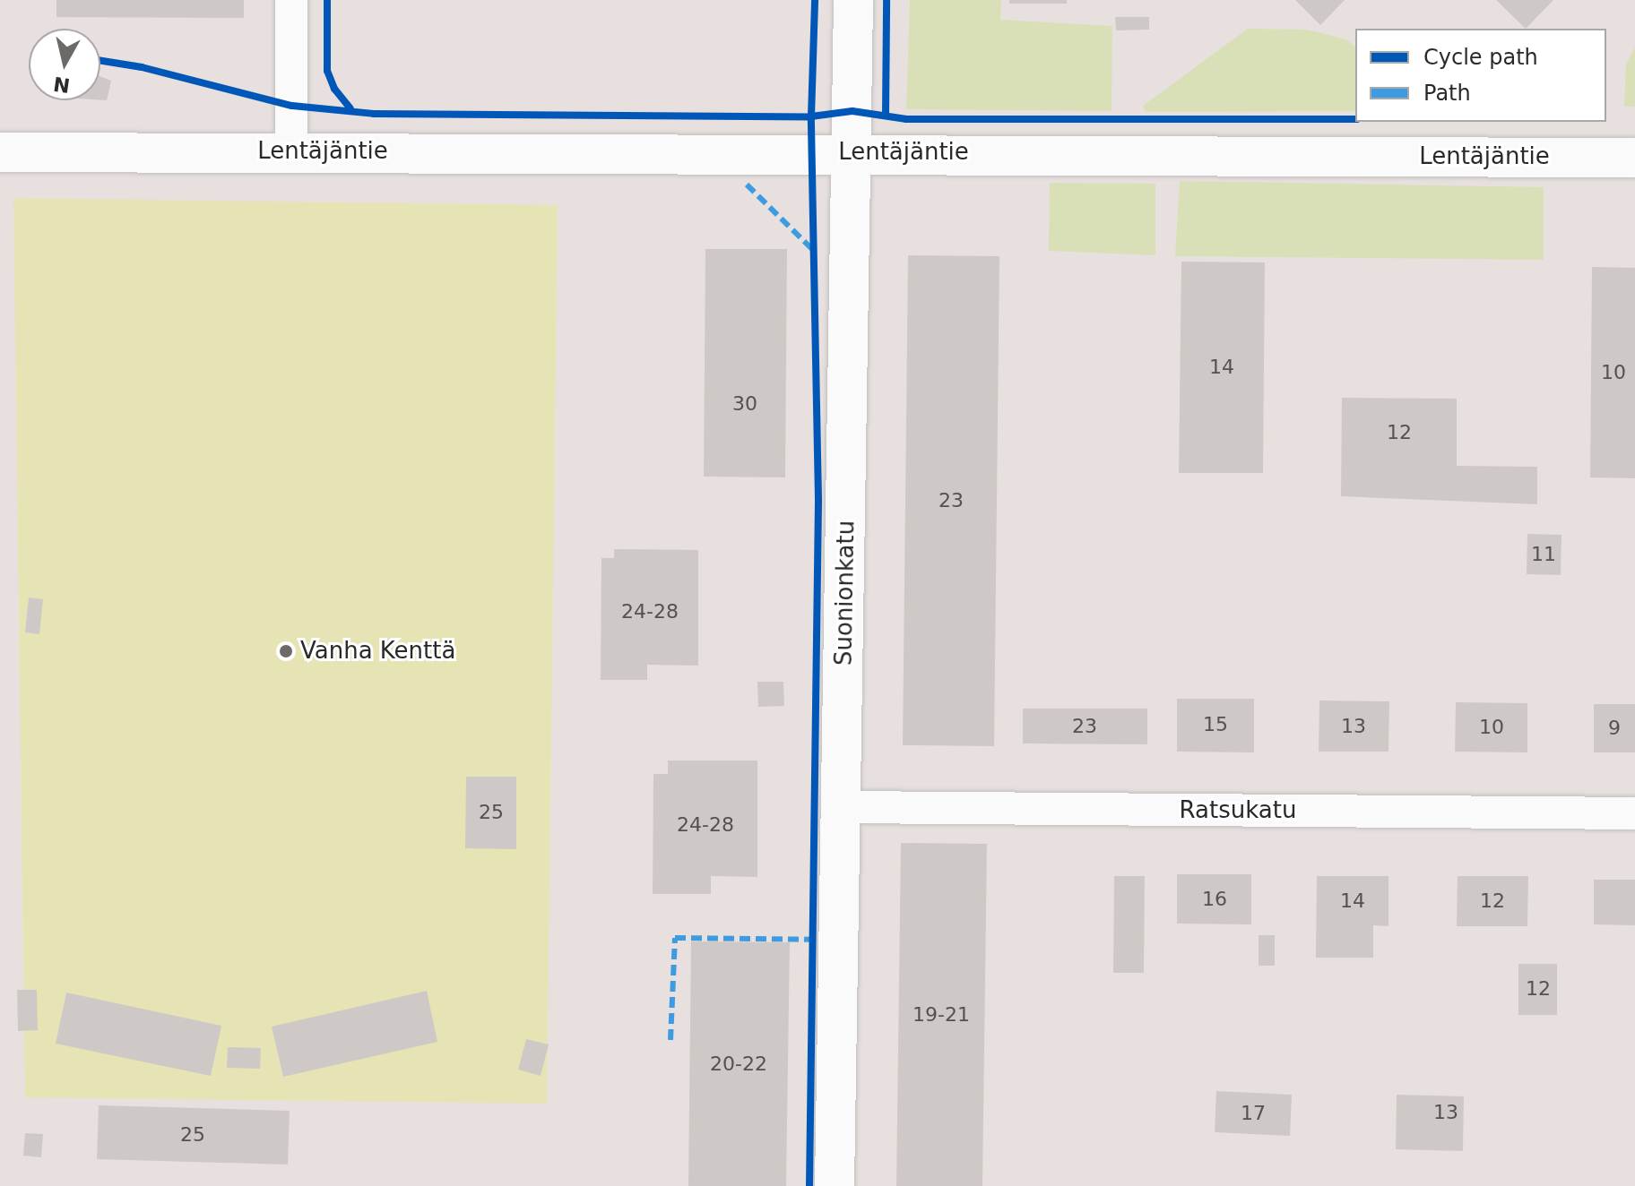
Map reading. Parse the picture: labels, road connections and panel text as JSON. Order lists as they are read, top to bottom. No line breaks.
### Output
{"streets":{"street":["Lentäjäntie","Suonionkatu","Ratsukatu"]},"crossings":[["Lentäjäntie","Suonionkatu"],["Suonionkatu","Ratsukatu"]],"places":["Vanha Kenttä"],"house_numbers":["14","10","30","12","23","11","24-28","15","23","13","10","9","25","24-28","16","14","12","12","19-21","20-22","13","17","25"],"legend":["Cycle path","Path"],"north":"bottom"}
